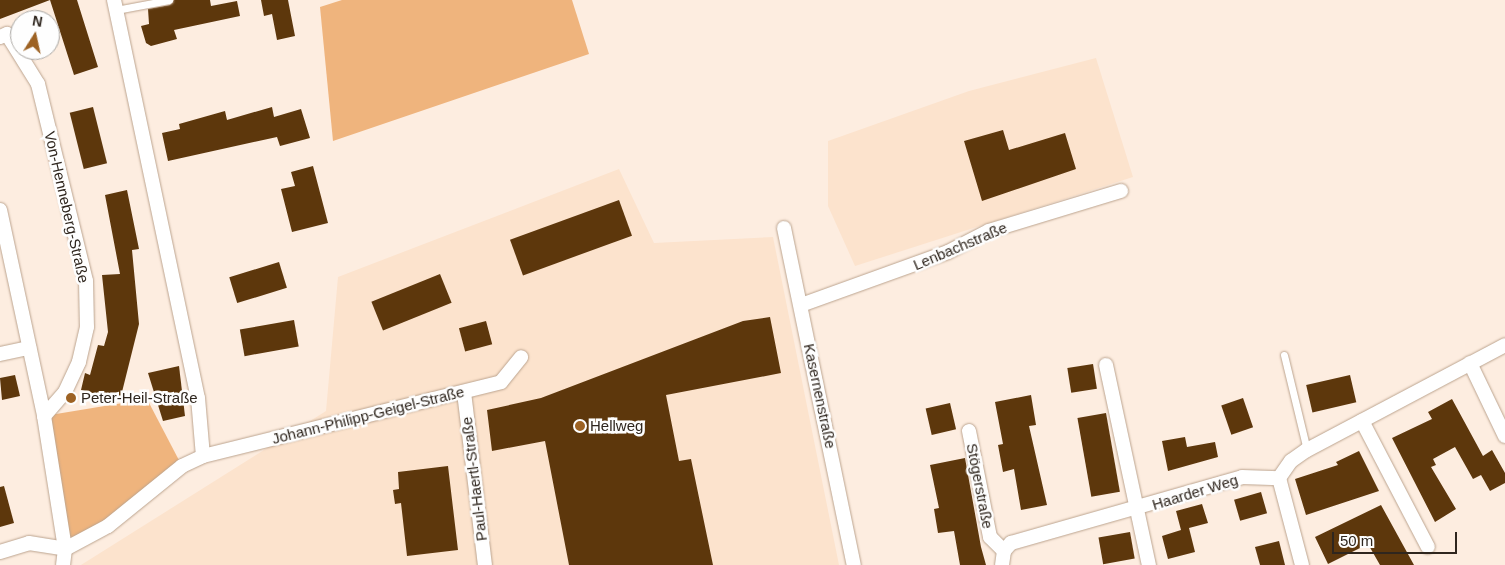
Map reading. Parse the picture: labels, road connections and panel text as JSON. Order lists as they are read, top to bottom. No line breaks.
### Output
{"streets":{"street":["Von-Henneberg-Straße","Lenbachstraße","Kasernenstraße","Johann-Philipp-Geigel-Straße","Paul-Haertl-Straße","Stögerstraße","Haarder Weg"]},"crossings":[["Lenbachstraße","Kasernenstraße"],["Johann-Philipp-Geigel-Straße","Paul-Haertl-Straße"],["Stögerstraße","Haarder Weg"]],"places":["Peter-Heil-Straße","Hellweg"],"scale_bar":"50 m","north":"top"}
